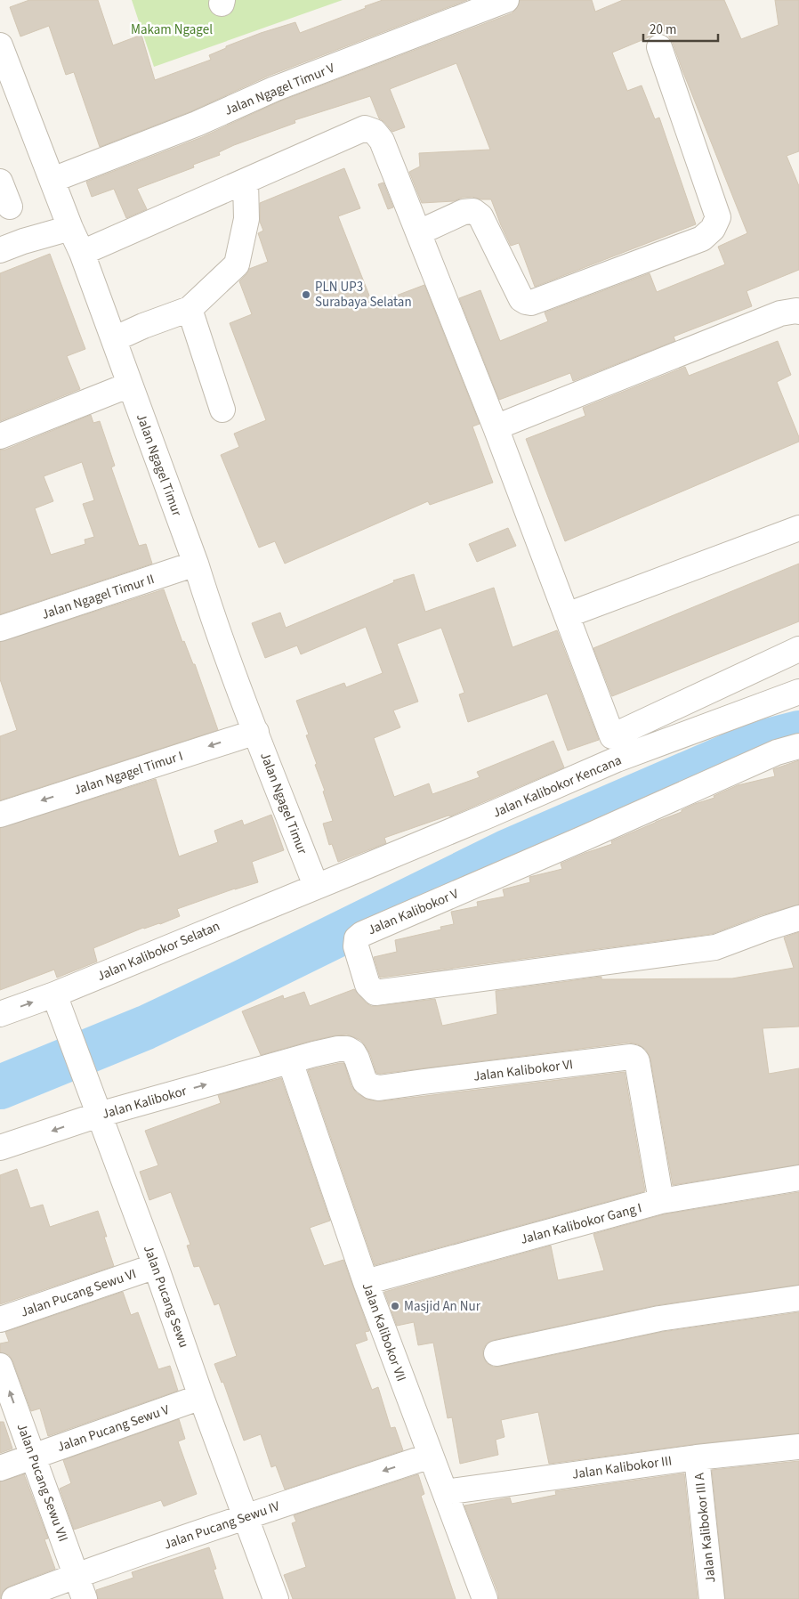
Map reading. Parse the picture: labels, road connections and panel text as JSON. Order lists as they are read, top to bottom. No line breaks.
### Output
{"streets":{"street":["Jalan Ngagel Timur V","Jalan Ngagel Timur","Jalan Ngagel Timur II","Jalan Ngagel Timur I","Jalan Kalibokor Kencana","Jalan Kalibokor V","Jalan Kalibokor Selatan","Jalan Kalibokor VI","Jalan Kalibokor","Jalan Kalibokor Gang I","Jalan Pucang Sewu VI","Jalan Pucang Sewu","Jalan Kalibokor VII","Jalan Pucang Sewu V","Jalan Kalibokor III","Jalan Pucang Sewu VII","Jalan Pucang Sewu IV","Jalan Kalibokor III A"]},"crossings":[["Jalan Ngagel Timur V","Jalan Ngagel Timur"],["Jalan Ngagel Timur","Jalan Ngagel Timur II"],["Jalan Ngagel Timur","Jalan Ngagel Timur I"],["Jalan Ngagel Timur","Jalan Kalibokor Kencana"],["Jalan Ngagel Timur","Jalan Kalibokor Selatan"],["Jalan Kalibokor Kencana","Jalan Kalibokor Selatan"],["Jalan Kalibokor Selatan","Jalan Pucang Sewu"],["Jalan Kalibokor VI","Jalan Kalibokor"],["Jalan Kalibokor VI","Jalan Kalibokor Gang I"],["Jalan Kalibokor VI","Jalan Kalibokor VII"],["Jalan Kalibokor","Jalan Pucang Sewu"],["Jalan Kalibokor","Jalan Kalibokor VII"],["Jalan Kalibokor Gang I","Jalan Kalibokor VII"],["Jalan Pucang Sewu VI","Jalan Pucang Sewu"],["Jalan Pucang Sewu","Jalan Pucang Sewu V"],["Jalan Pucang Sewu","Jalan Pucang Sewu IV"],["Jalan Kalibokor VII","Jalan Kalibokor III"],["Jalan Kalibokor VII","Jalan Pucang Sewu IV"],["Jalan Pucang Sewu V","Jalan Pucang Sewu VII"],["Jalan Kalibokor III","Jalan Kalibokor III A"],["Jalan Pucang Sewu VII","Jalan Pucang Sewu IV"]],"one_way":["Jalan Ngagel Timur I","Jalan Pucang Sewu VII","Jalan Pucang Sewu IV"],"parks":["Makam Ngagel"],"places":["PLN UP3 Surabaya Selatan","Masjid An Nur"],"scale_bar":"20 m"}
